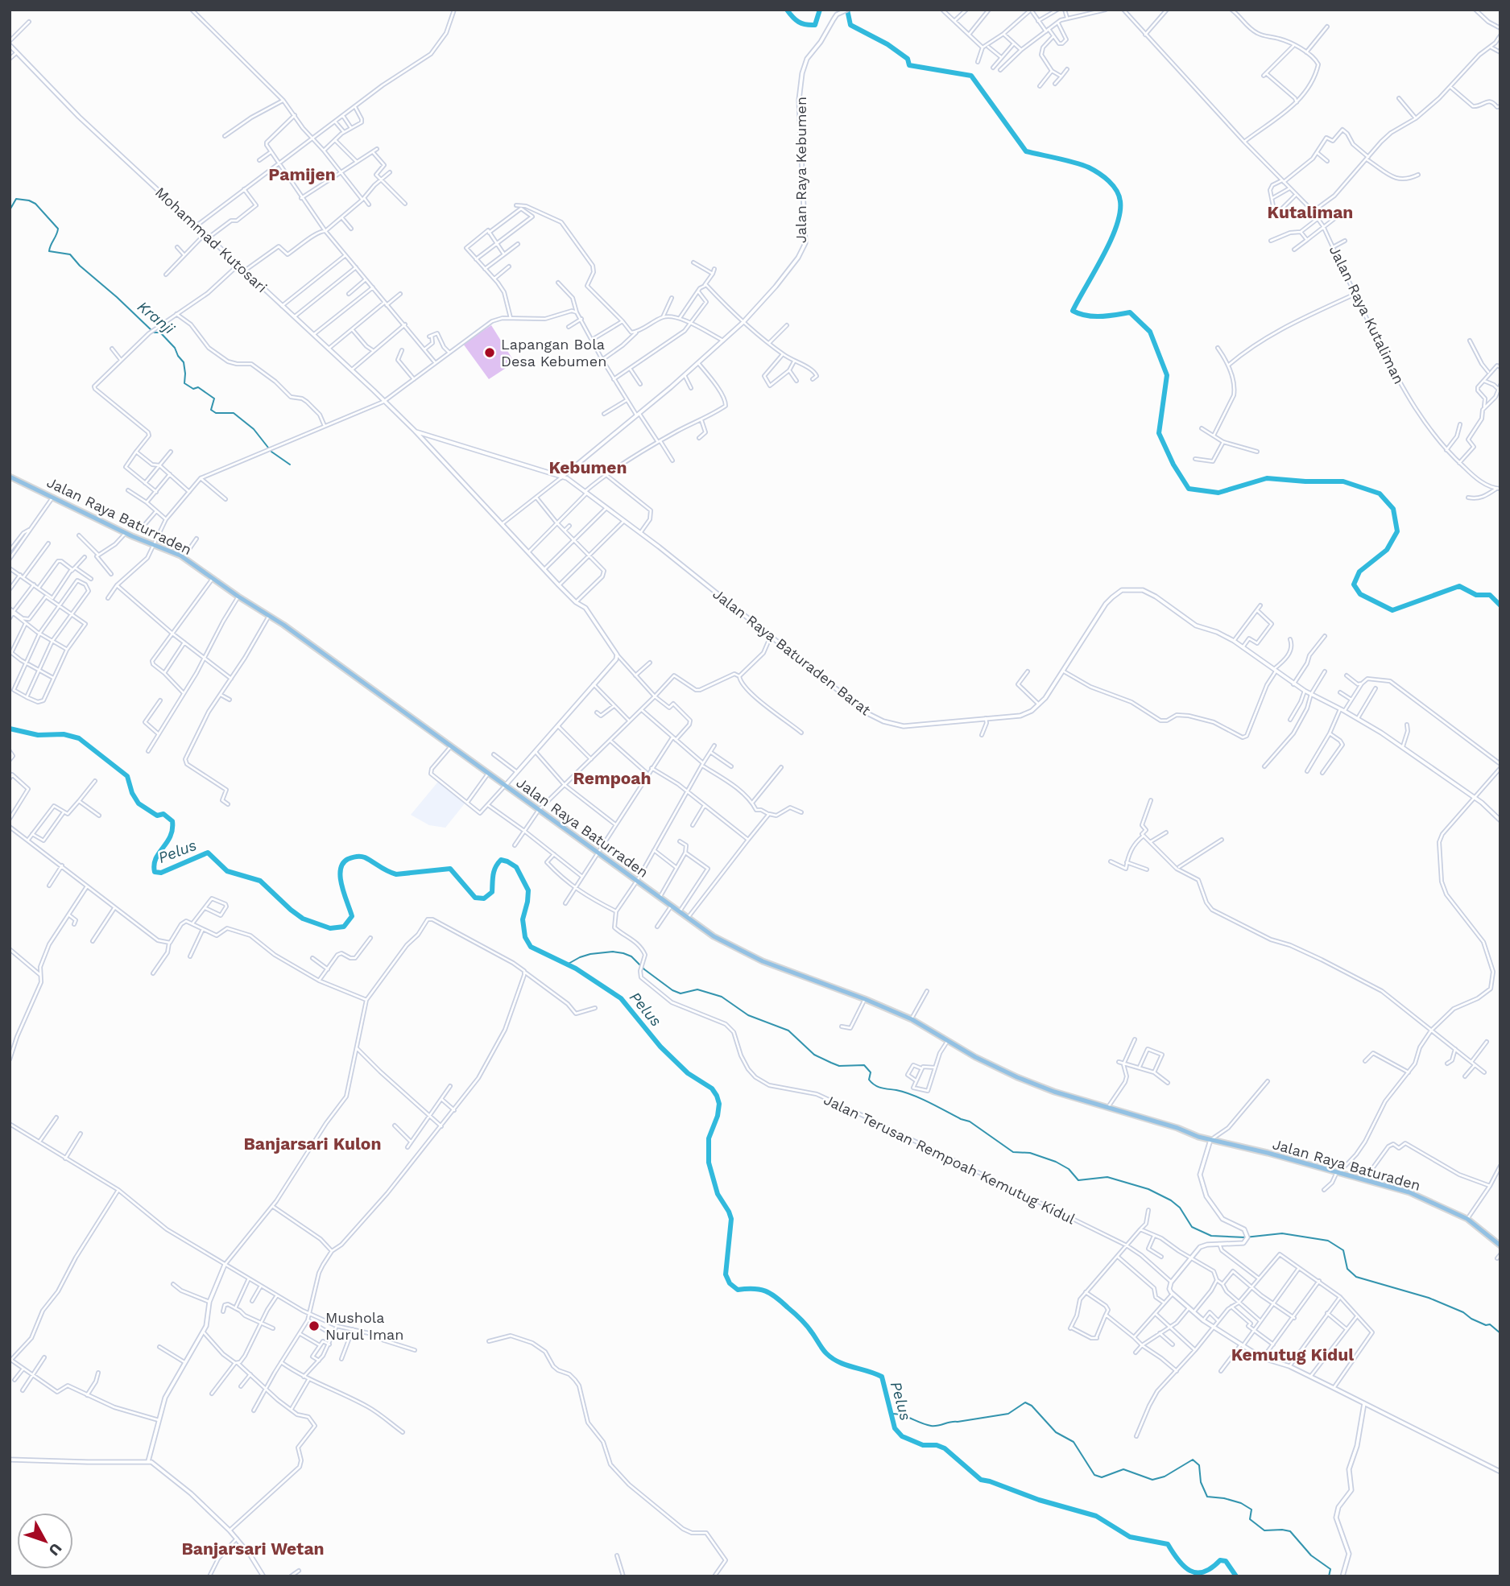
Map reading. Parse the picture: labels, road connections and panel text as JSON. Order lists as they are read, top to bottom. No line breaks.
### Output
{"streets":{"main road":["Jalan Raya Baturraden","Jalan Raya Baturaden"],"street":["Jalan Raya Kebumen","Mohammad Kutosari","Jalan Raya Kutaliman","Jalan Raya Baturaden Barat","Jalan Terusan Rempoah Kemutug Kidul"]},"crossings":[["Jalan Raya Kebumen","Jalan Raya Baturaden Barat"],["Mohammad Kutosari","Jalan Raya Baturaden Barat"],["Jalan Raya Baturraden","Jalan Raya Baturaden"]],"districts":["Pamijen","Kutaliman","Kebumen","Rempoah","Banjarsari Kulon","Kemutug Kidul","Banjarsari Wetan"],"water":["Kranji","Pelus"],"places":["Lapangan Bola Desa Kebumen","Mushola Nurul Iman"],"north":"bottom right"}
